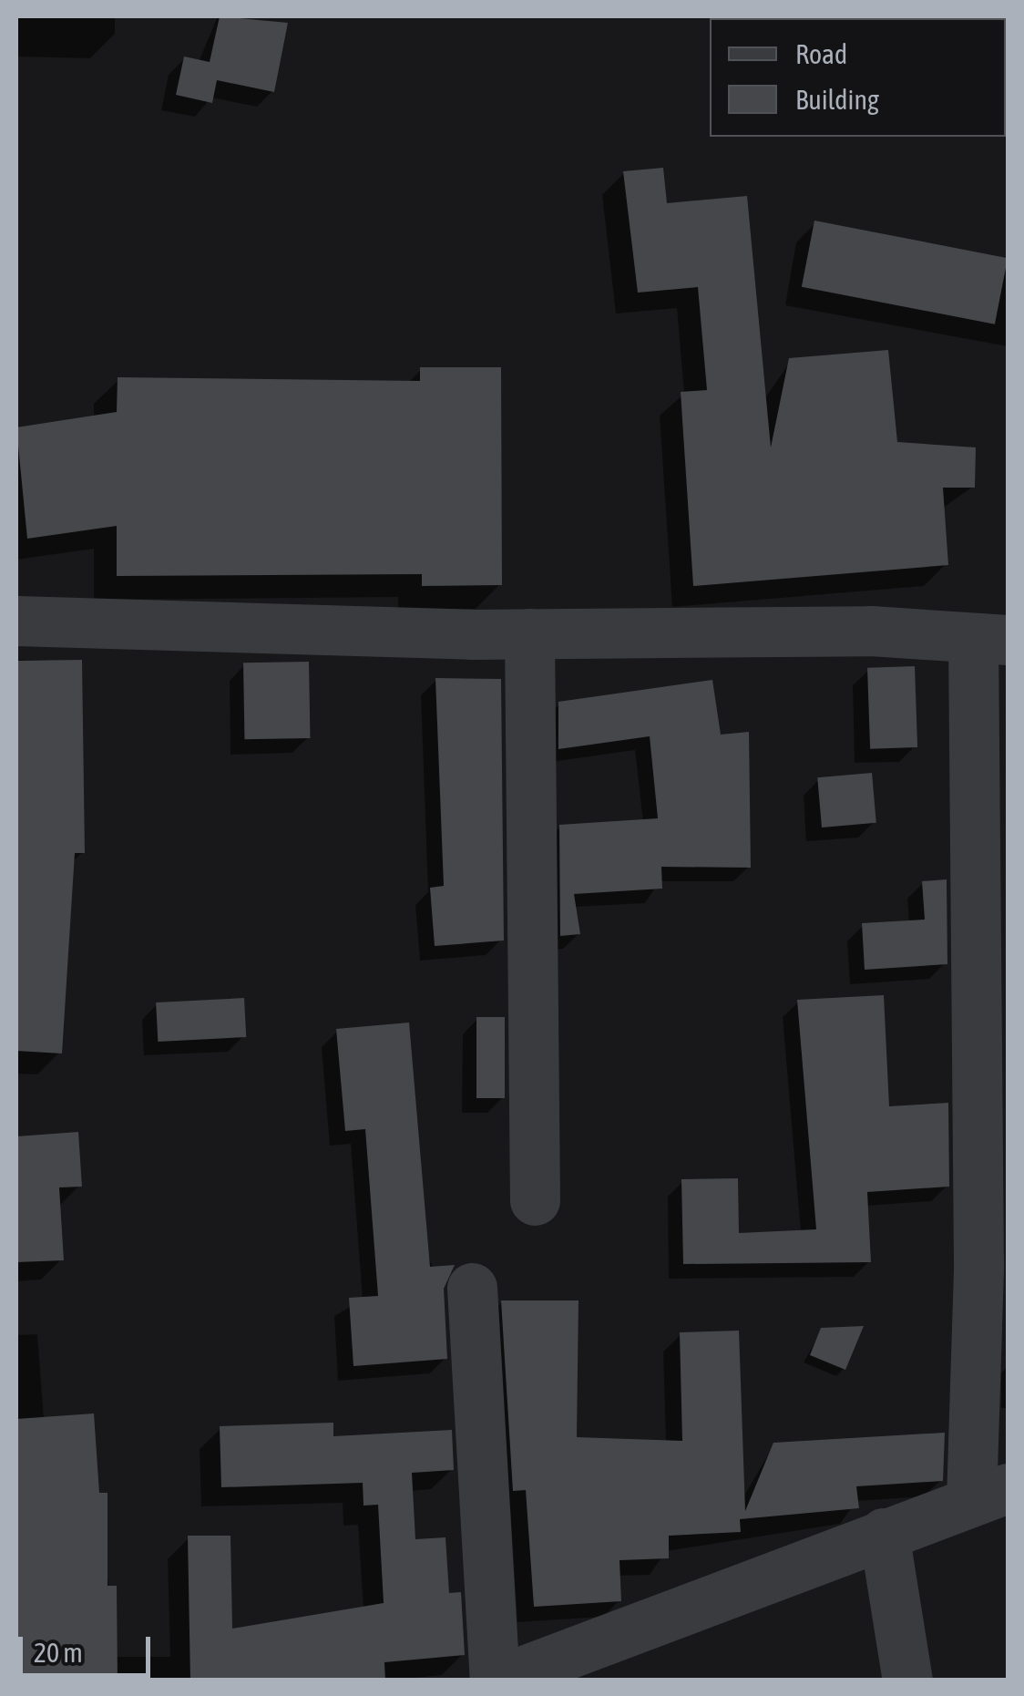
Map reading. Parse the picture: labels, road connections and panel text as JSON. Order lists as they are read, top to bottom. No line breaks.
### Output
{"legend":["Road","Building"],"scale_bar":"20 m"}
